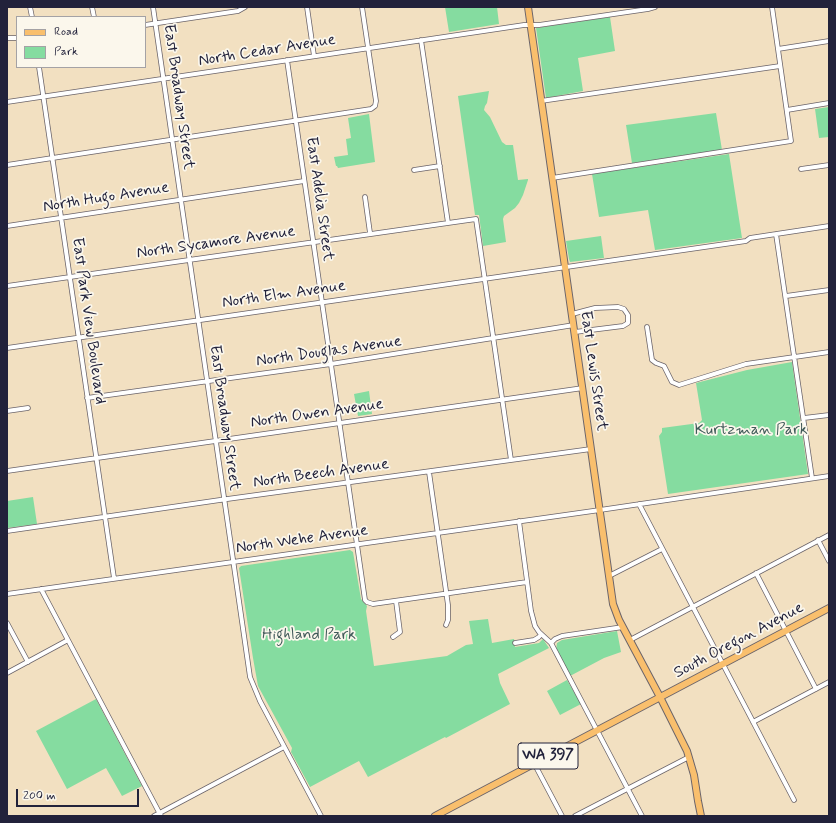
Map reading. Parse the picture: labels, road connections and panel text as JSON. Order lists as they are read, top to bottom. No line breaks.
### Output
{"streets":{"main road":["East Lewis Street","South Oregon Avenue","WA 397"],"street":["North Cedar Avenue","East Broadway Street","North Hugo Avenue","East Adelia Street","North Sycamore Avenue","North Elm Avenue","East Park View Boulevard","North Douglas Avenue","North Owen Avenue","North Beech Avenue","North Wehe Avenue"]},"crossings":[["North Cedar Avenue","East Broadway Street"],["North Cedar Avenue","East Adelia Street"],["North Cedar Avenue","East Park View Boulevard"],["North Cedar Avenue","East Lewis Street"],["East Broadway Street","North Hugo Avenue"],["East Broadway Street","North Sycamore Avenue"],["East Broadway Street","North Elm Avenue"],["East Broadway Street","North Douglas Avenue"],["East Broadway Street","North Owen Avenue"],["East Broadway Street","North Beech Avenue"],["East Broadway Street","North Wehe Avenue"],["North Hugo Avenue","East Adelia Street"],["North Hugo Avenue","East Park View Boulevard"],["East Adelia Street","North Sycamore Avenue"],["East Adelia Street","North Elm Avenue"],["East Adelia Street","North Douglas Avenue"],["East Adelia Street","North Owen Avenue"],["East Adelia Street","North Beech Avenue"],["East Adelia Street","North Wehe Avenue"],["North Sycamore Avenue","North Elm Avenue"],["North Sycamore Avenue","East Park View Boulevard"],["North Elm Avenue","East Park View Boulevard"],["North Elm Avenue","East Lewis Street"],["East Park View Boulevard","North Douglas Avenue"],["East Park View Boulevard","North Owen Avenue"],["East Park View Boulevard","North Beech Avenue"],["East Park View Boulevard","North Wehe Avenue"],["North Douglas Avenue","East Lewis Street"],["East Lewis Street","North Owen Avenue"],["East Lewis Street","North Beech Avenue"],["East Lewis Street","North Wehe Avenue"],["East Lewis Street","South Oregon Avenue"],["East Lewis Street","WA 397"],["South Oregon Avenue","WA 397"]],"parks":["Kurtzman Park","Highland Park"],"legend":["Road","Park"],"scale_bar":"200 m"}
